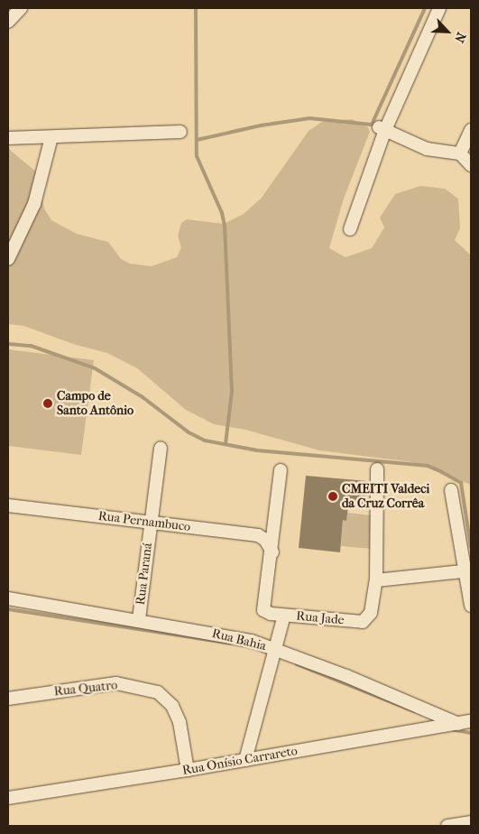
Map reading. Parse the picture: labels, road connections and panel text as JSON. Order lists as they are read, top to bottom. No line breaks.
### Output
{"streets":{"street":["Rua Pernambuco","Rua Paraná","Rua Jade","Rua Bahia","Rua Quatro","Rua Onísio Carrareto"]},"crossings":[["Rua Pernambuco","Rua Paraná"],["Rua Pernambuco","Rua Jade"],["Rua Paraná","Rua Bahia"],["Rua Bahia","Rua Onísio Carrareto"],["Rua Quatro","Rua Onísio Carrareto"]],"places":["Campo de Santo Antônio","CMEITI Valdeci da Cruz Corrêa"],"north":"bottom right"}
